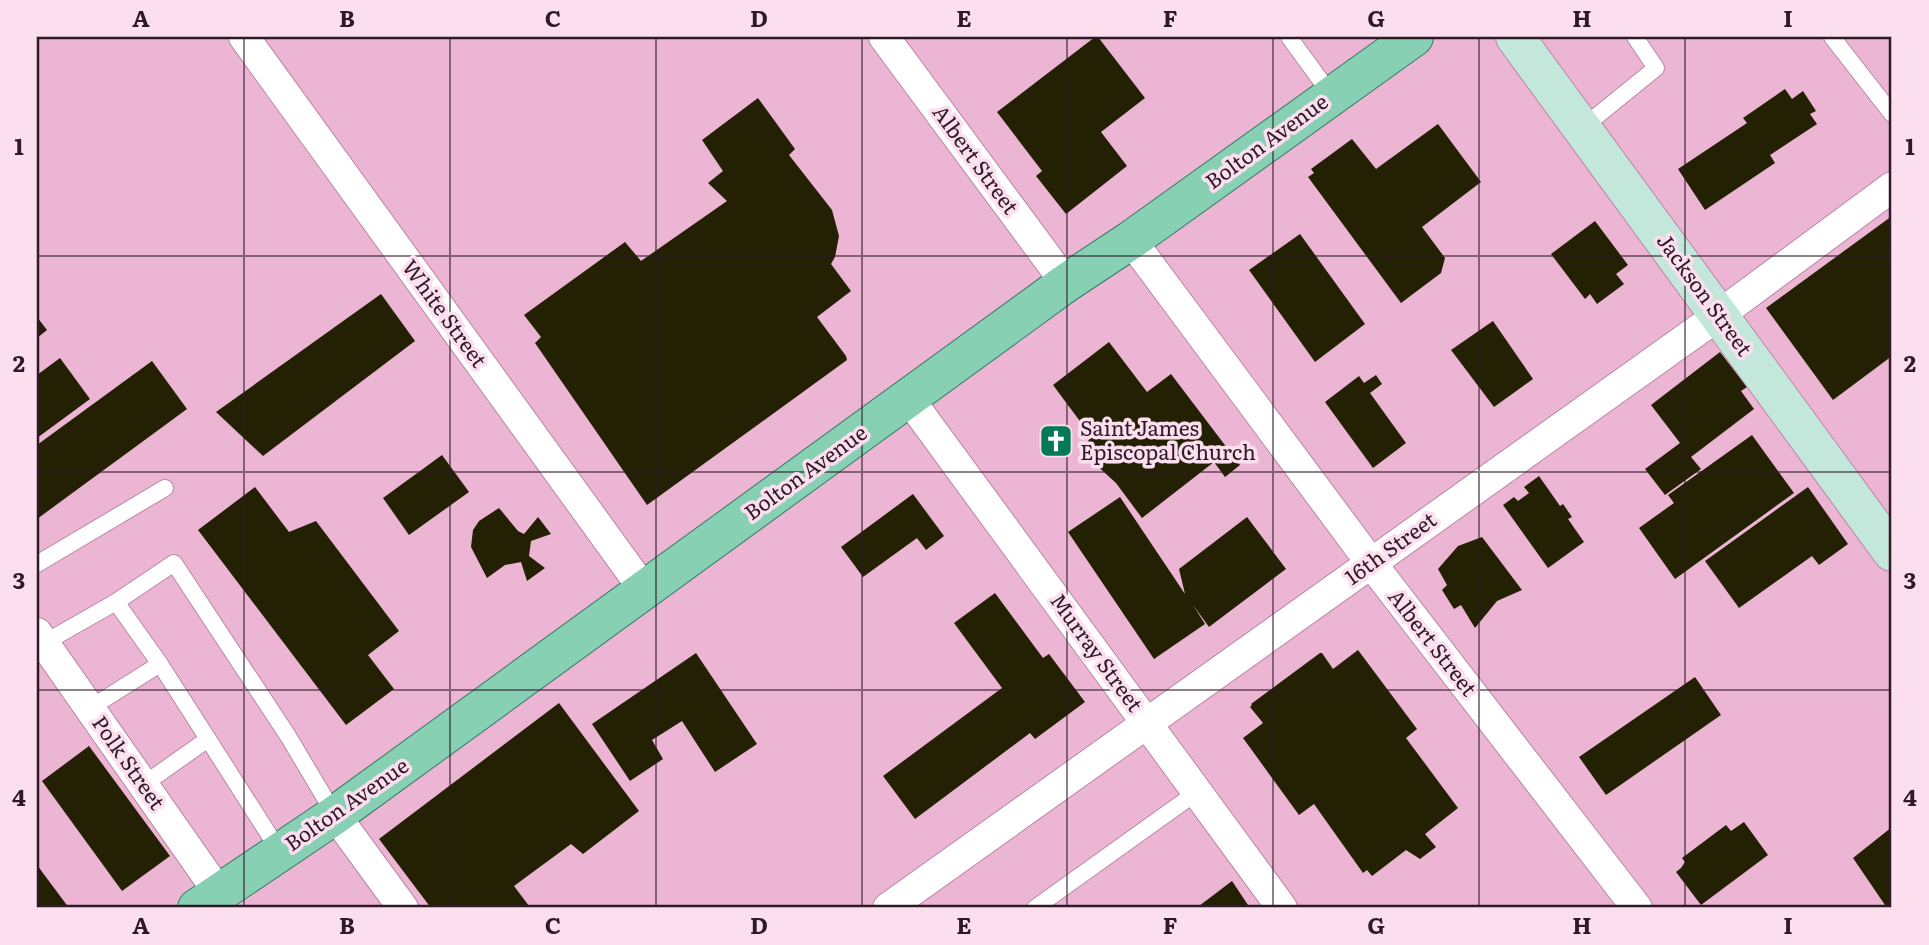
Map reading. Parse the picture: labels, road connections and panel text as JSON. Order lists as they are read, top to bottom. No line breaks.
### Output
{"streets":{"main road":["Bolton Avenue","Jackson Street"],"street":["Albert Street","White Street","16th Street","Murray Street","Polk Street"]},"crossings":[["Bolton Avenue","Albert Street"],["Bolton Avenue","White Street"],["Bolton Avenue","Murray Street"],["Bolton Avenue","Polk Street"],["Albert Street","16th Street"],["Jackson Street","16th Street"],["16th Street","Murray Street"]],"places":{"church":["Saint James Episcopal Church"]},"grid":{"columns":["A","B","C","D","E","F","G","H","I"],"rows":["1","2","3","4"]}}
